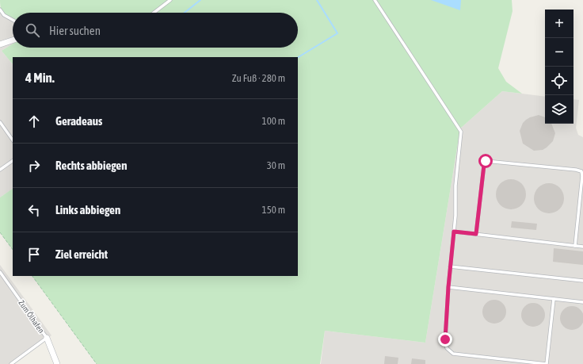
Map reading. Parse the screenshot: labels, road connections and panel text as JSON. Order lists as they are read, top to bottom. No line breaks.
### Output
{"streets":{"street":["Zum Ölhafen"]},"page":{"map_buttons":["+","−"],"search":"Hier suchen","heading":["4 Min.","Zu Fuß · 280 m"],"list":[["Geradeaus","100 m"],["Rechts abbiegen","30 m"],["Links abbiegen","150 m"],"Ziel erreicht"]}}
